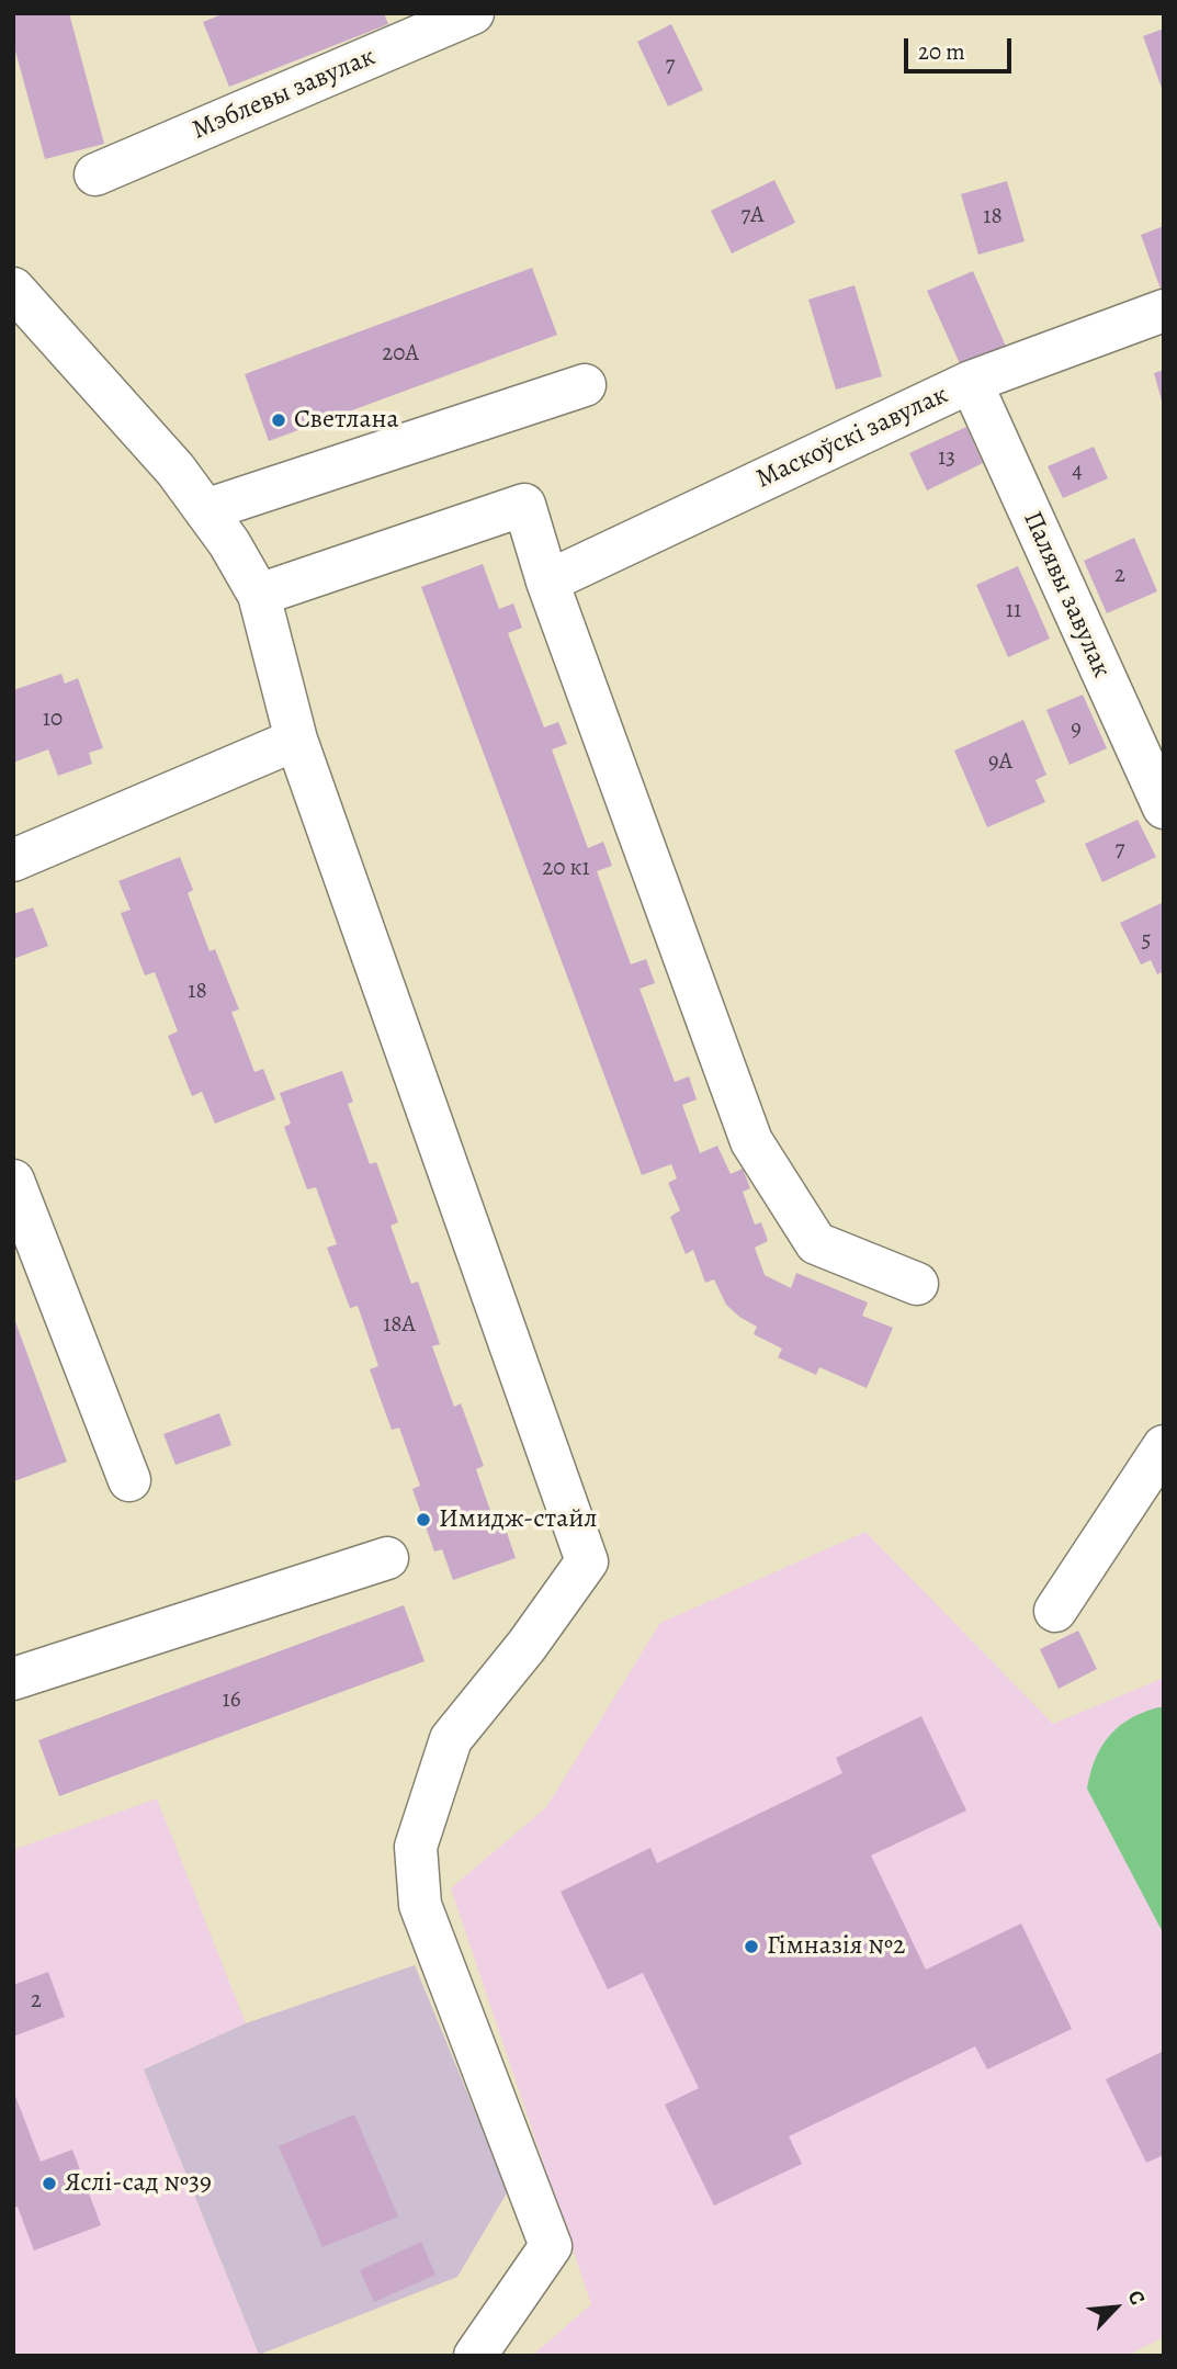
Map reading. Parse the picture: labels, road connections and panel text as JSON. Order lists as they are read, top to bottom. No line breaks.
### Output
{"streets":{"street":["Мэблевы завулак","Маскоўскі завулак","Палявы завулак"]},"crossings":[["Маскоўскі завулак","Палявы завулак"]],"places":["Светлана","Имидж-стайл","Гімназія №2","Яслі-сад №39"],"house_numbers":["7","7А","18","20А","13","4","2","11","10","9","9А","7","20 к1","5","18","18А","16","2"],"scale_bar":"20 m","north":"top right"}
